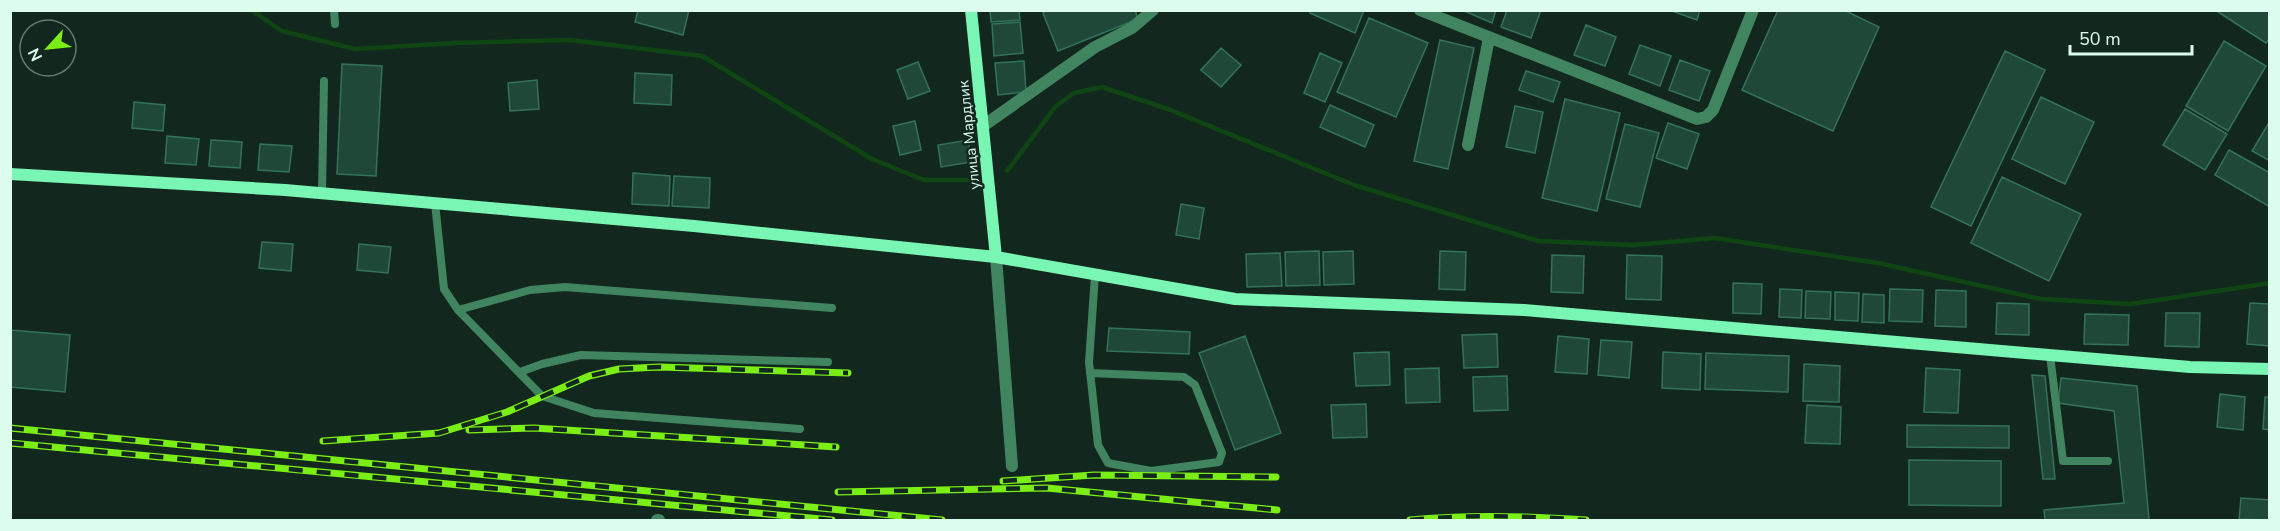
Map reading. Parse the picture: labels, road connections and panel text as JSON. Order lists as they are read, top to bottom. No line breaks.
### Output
{"streets":{"main road":["улица Мардлик"]},"scale_bar":"50 m","north":"bottom left"}
